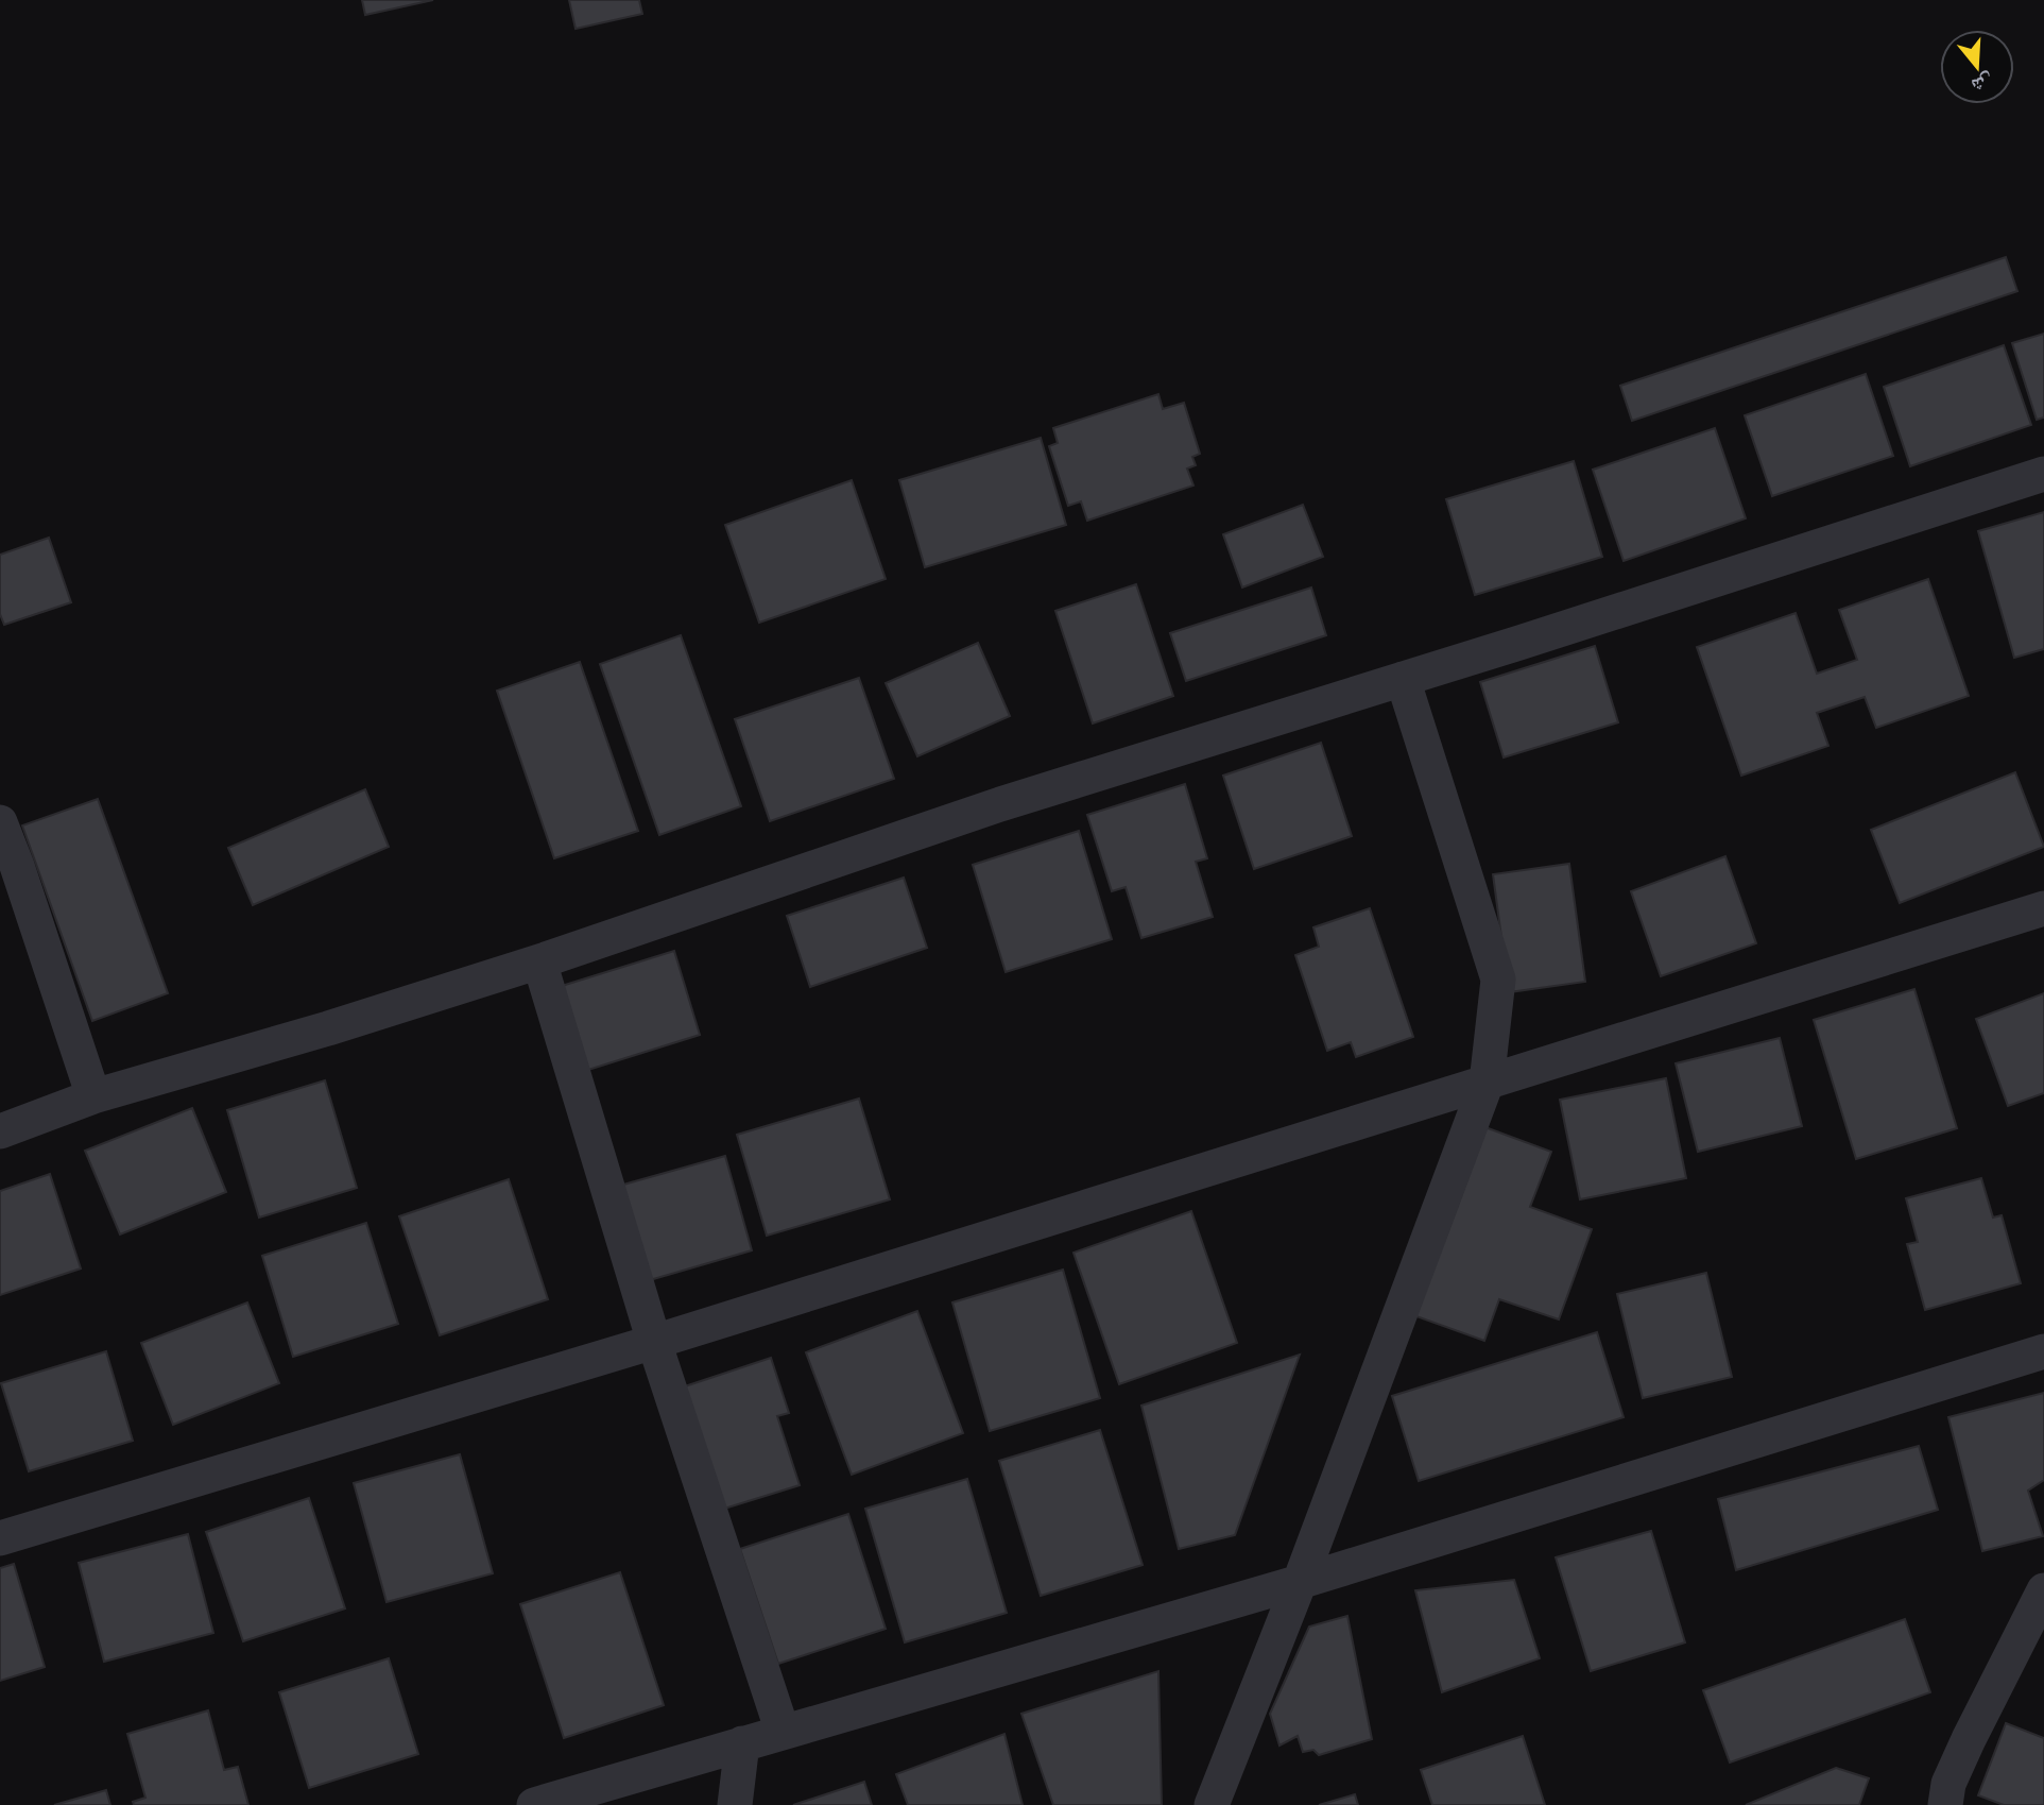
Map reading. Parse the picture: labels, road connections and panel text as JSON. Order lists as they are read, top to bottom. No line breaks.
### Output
{"north":"bottom"}
